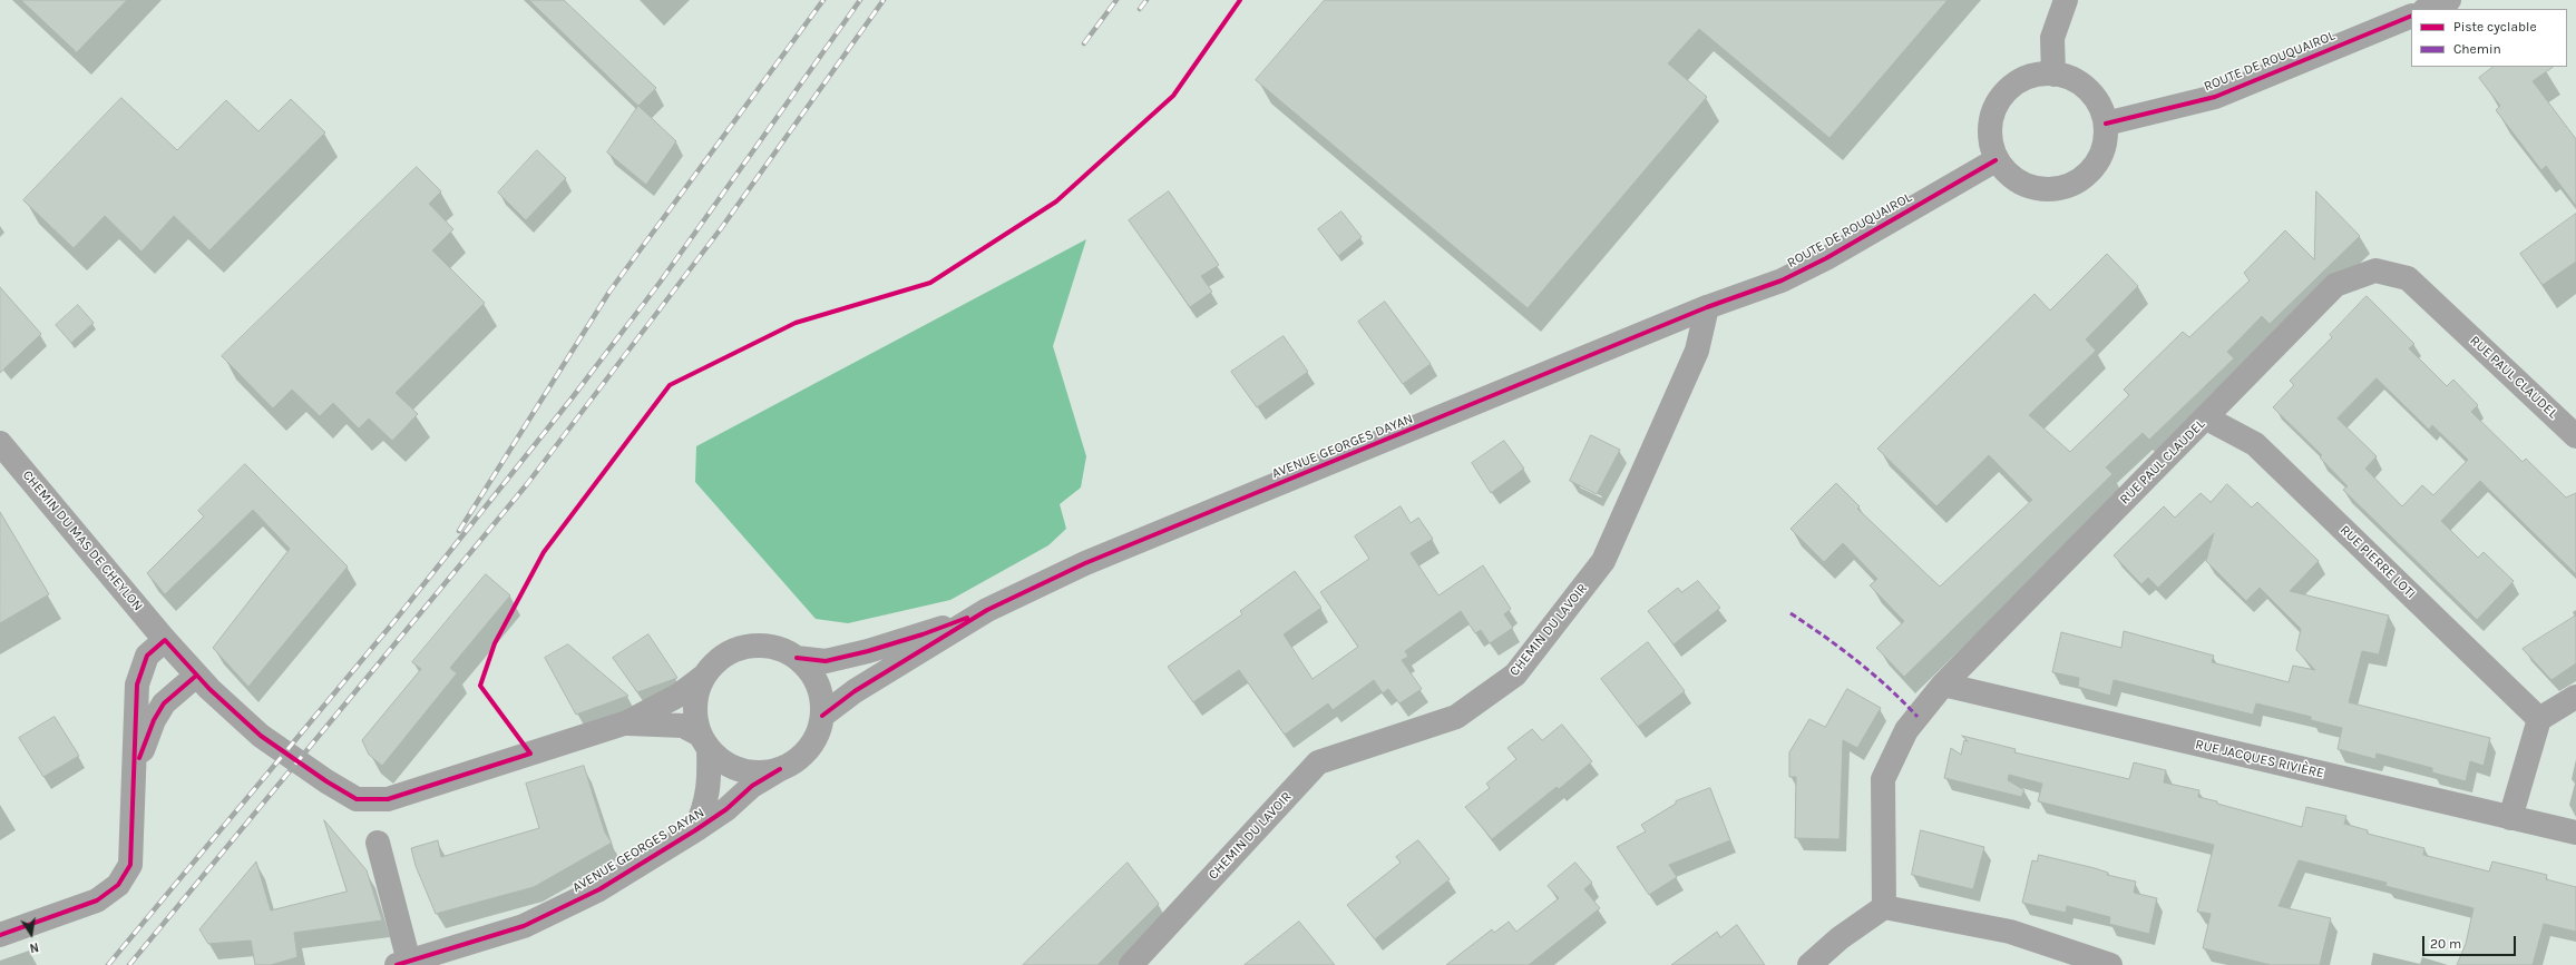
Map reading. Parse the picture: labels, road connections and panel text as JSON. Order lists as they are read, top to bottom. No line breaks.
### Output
{"streets":{"street":["ROUTE DE ROUQUAIROL","RUE PAUL CLAUDEL","AVENUE GEORGES DAYAN","CHEMIN DU MAS DE CHEYLON","RUE PIERRE LOTI","CHEMIN DU LAVOIR","RUE JACQUES RIVIÈRE"]},"crossings":[["ROUTE DE ROUQUAIROL","AVENUE GEORGES DAYAN"],["ROUTE DE ROUQUAIROL","CHEMIN DU LAVOIR"],["RUE PAUL CLAUDEL","RUE PIERRE LOTI"],["RUE PAUL CLAUDEL","RUE JACQUES RIVIÈRE"],["AVENUE GEORGES DAYAN","CHEMIN DU LAVOIR"]],"legend":["Piste cyclable","Chemin"],"scale_bar":"20 m","north":"bottom"}
